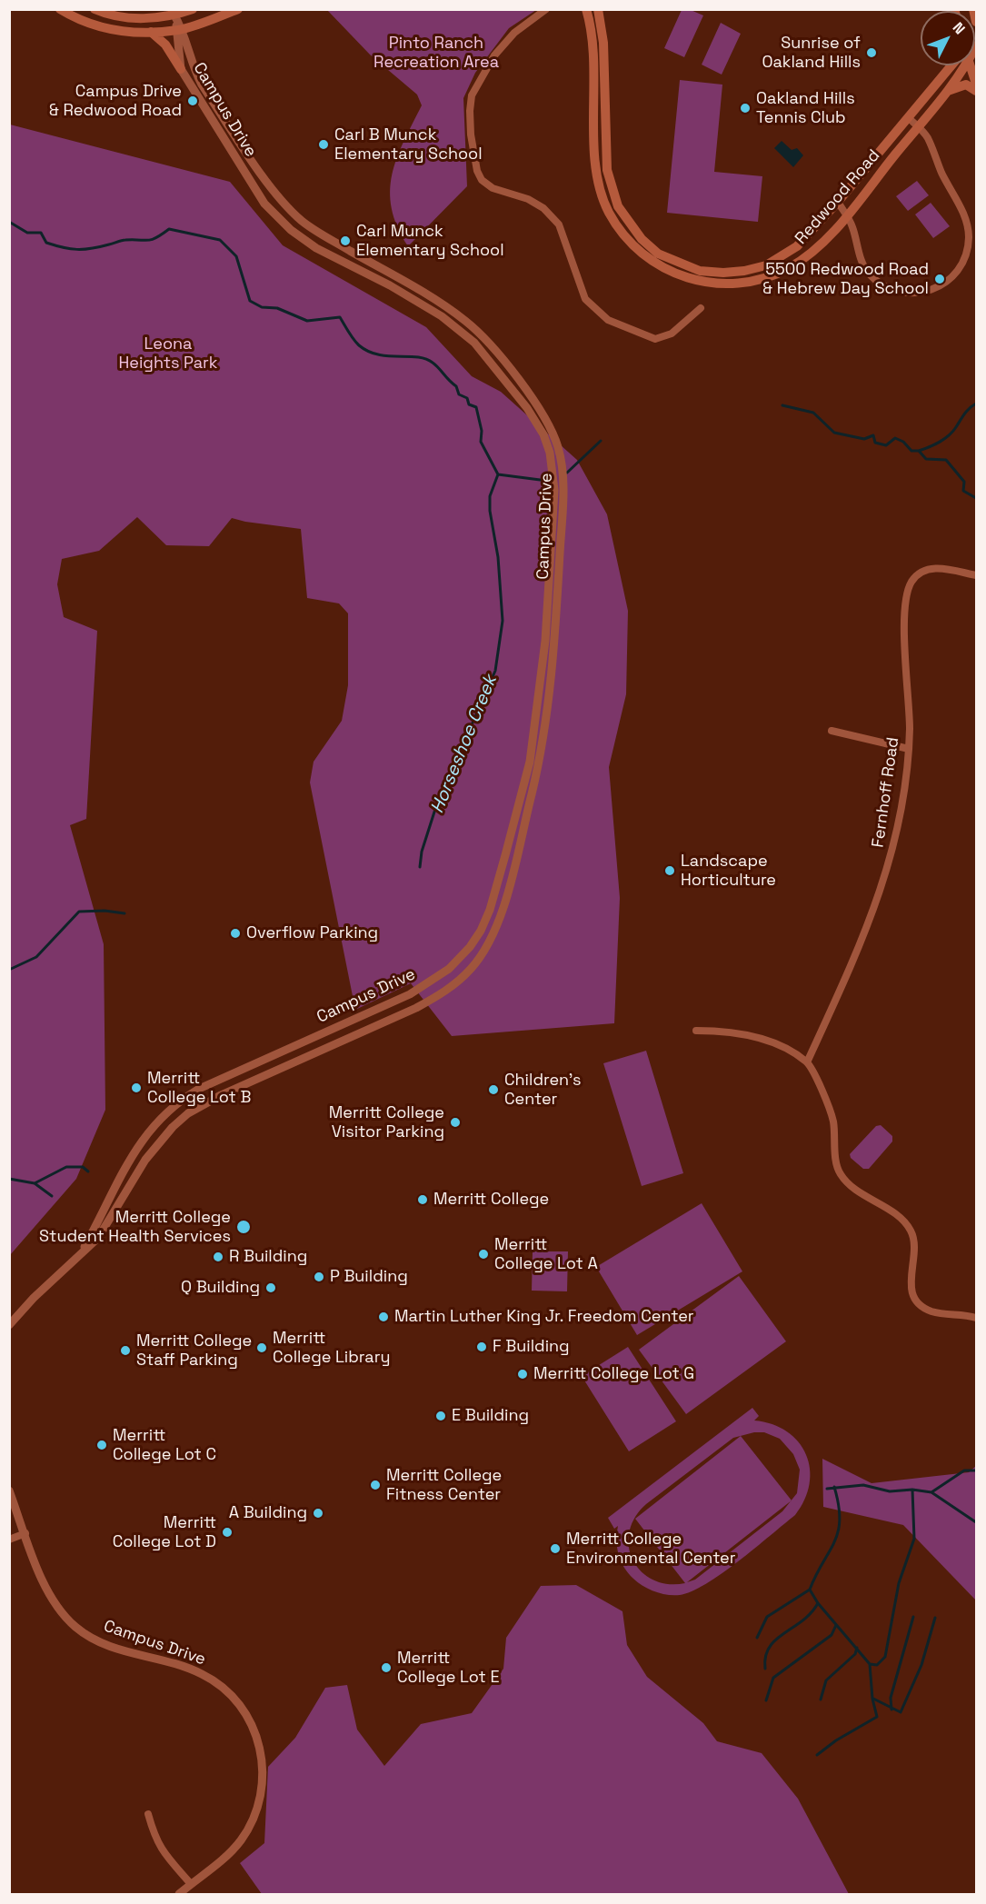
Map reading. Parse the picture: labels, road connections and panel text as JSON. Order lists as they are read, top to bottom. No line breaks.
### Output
{"streets":{"main road":["Redwood Road"],"street":["Campus Drive","Fernhoff Road"]},"water":["Horseshoe Creek"],"parks":["Pinto Ranch Recreation Area","Leona Heights Park"],"places":["Sunrise of Oakland Hills","Campus Drive & Redwood Road","Oakland Hills Tennis Club","Carl B Munck Elementary School","Carl Munck Elementary School","5500 Redwood Road & Hebrew Day School","Landscape Horticulture","Overflow Parking","Merritt College Lot B","Children's Center","Merritt College Visitor Parking","Merritt College","Merritt College Student Health Services","Merritt College Lot A","R Building","P Building","Q Building","Martin Luther King Jr. Freedom Center","F Building","Merritt College Library","Merritt College Staff Parking","Merritt College Lot G","E Building","Merritt College Lot C","Merritt College Fitness Center","A Building","Merritt College Lot D","Merritt College Environmental Center","Merritt College Lot E"],"north":"top right"}
